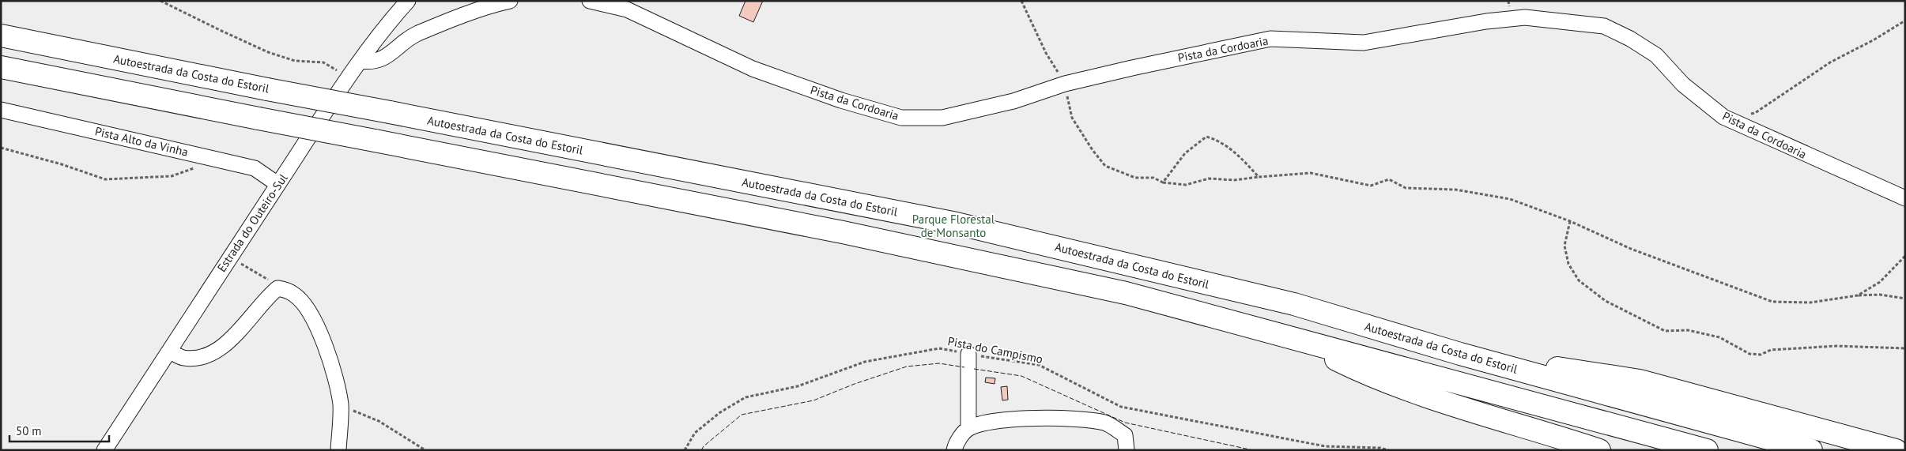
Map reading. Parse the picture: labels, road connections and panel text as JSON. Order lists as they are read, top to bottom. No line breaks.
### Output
{"streets":{"highway":["Autoestrada da Costa do Estoril"],"street":["Pista da Cordoaria","Pista Alto da Vinha","Estrada do Outeiro-Sul"],"path":["Pista do Campismo"]},"crossings":[["Pista Alto da Vinha","Estrada do Outeiro-Sul"]],"parks":["Parque Florestal de Monsanto"],"scale_bar":"50 m"}
